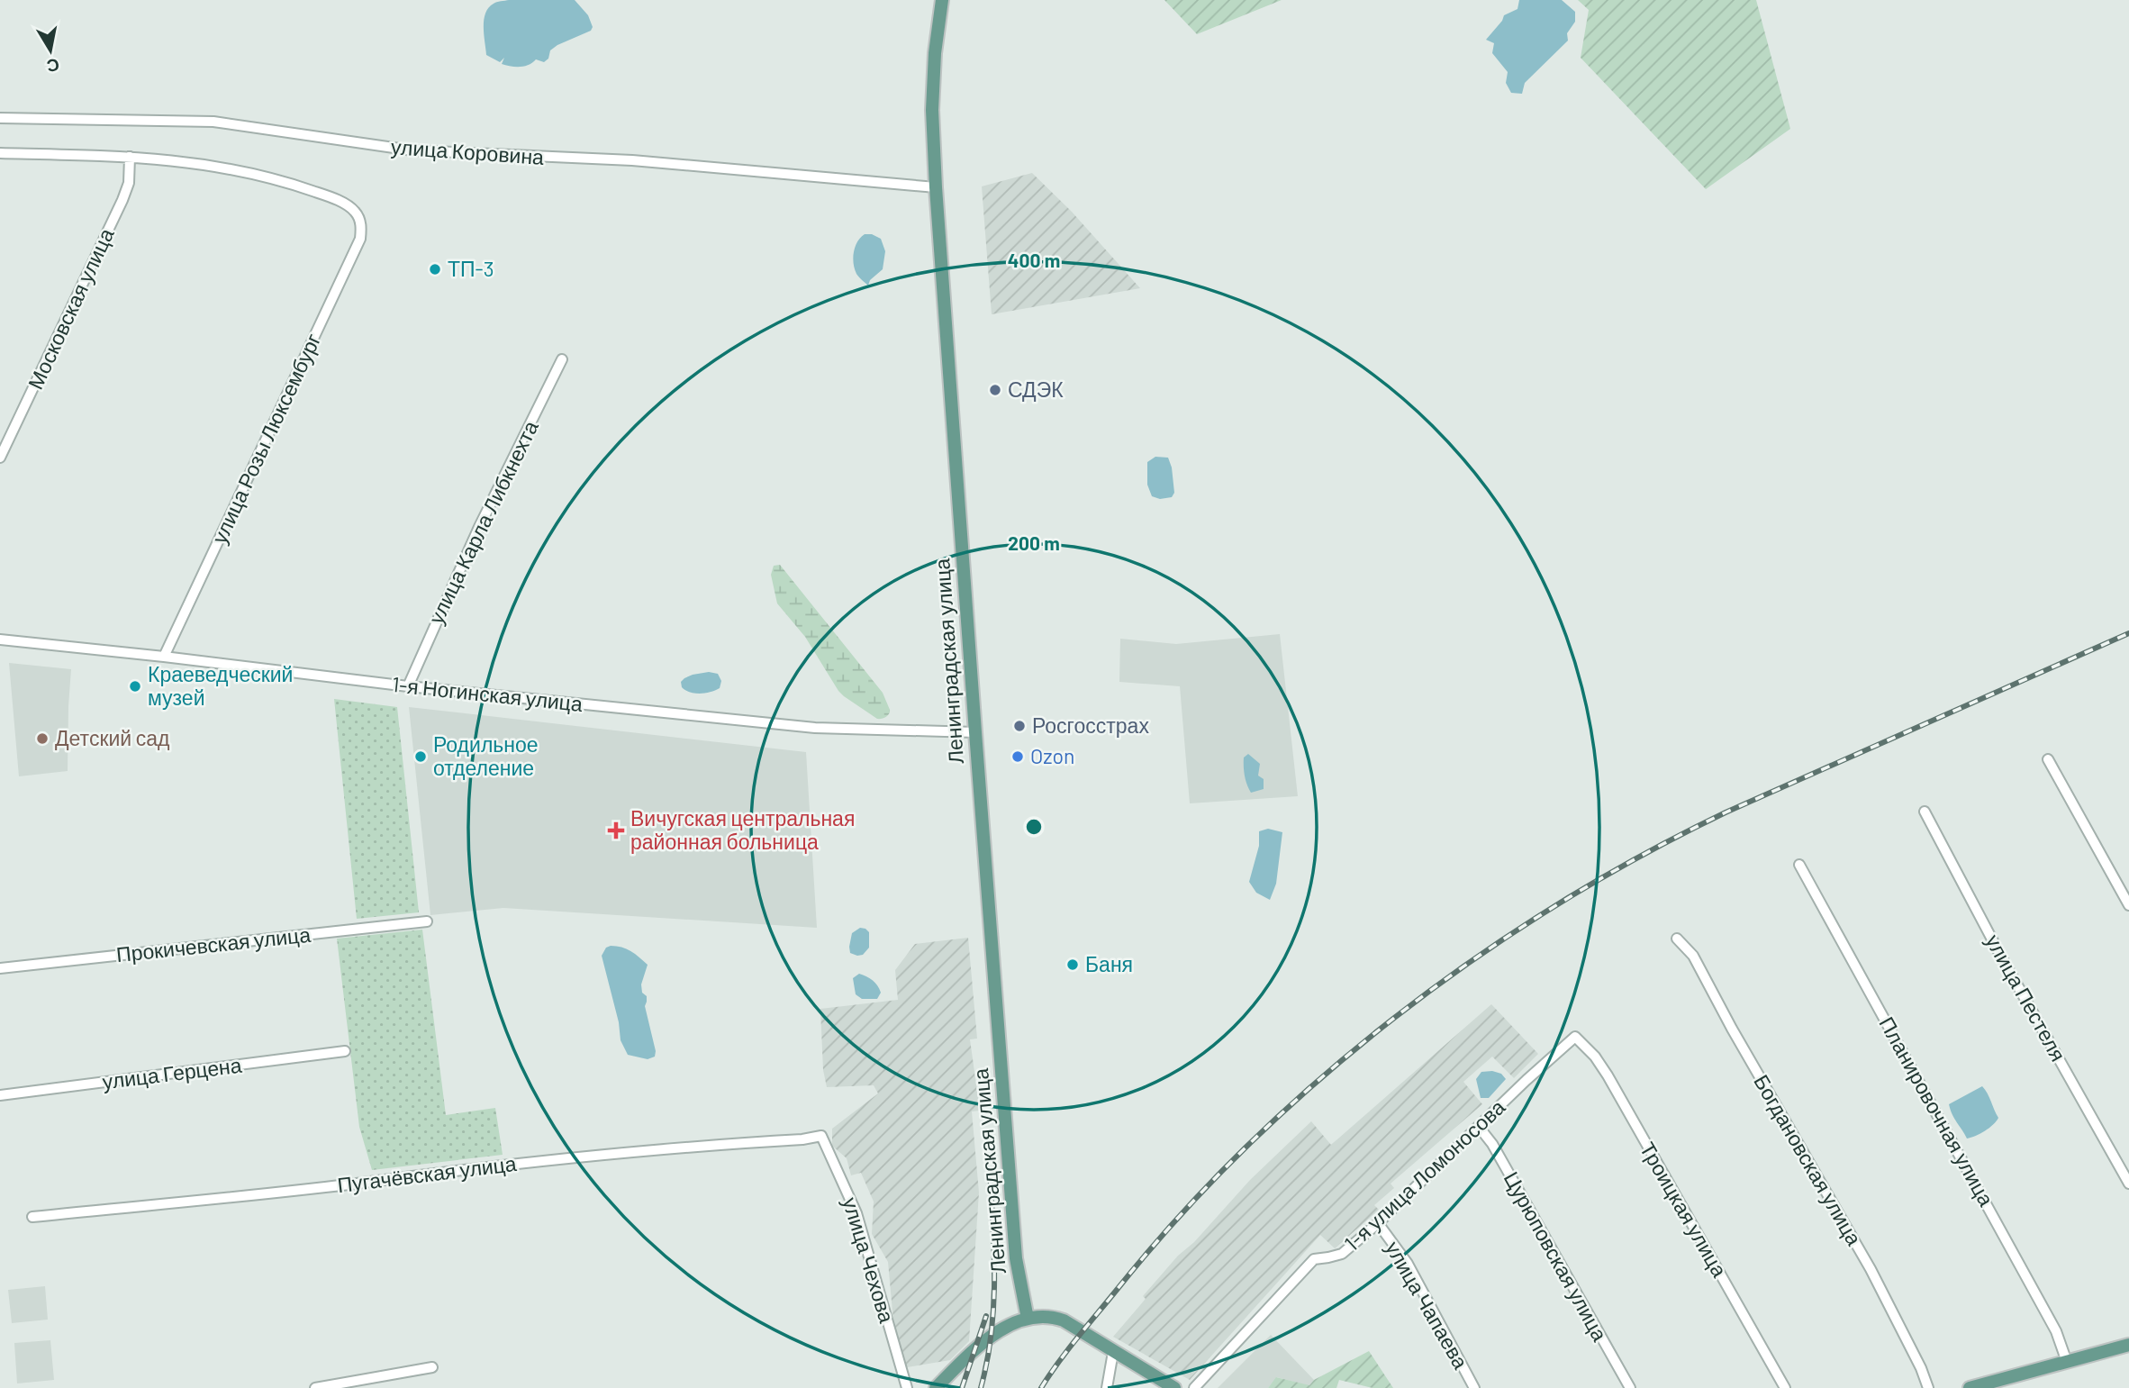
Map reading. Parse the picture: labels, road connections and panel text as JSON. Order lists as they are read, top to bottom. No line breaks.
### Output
{"streets":{"main road":["Ленинградская улица"],"street":["улица Коровина","Московская улица","улица Розы Люксембург","улица Карла Либкнехта","1-я Ногинская улица","Прокичевская улица","улица Пестеля","улица Герцена","Планировочная улица","Богдановская улица","Пугачёвская улица","1-я улица Ломоносова","Троицкая улица","Цурюповская улица","улица Чехова","улица Чапаева"]},"crossings":[["улица Коровина","Ленинградская улица"],["Московская улица","улица Розы Люксембург"],["улица Розы Люксембург","1-я Ногинская улица"],["улица Карла Либкнехта","1-я Ногинская улица"],["Ленинградская улица","1-я Ногинская улица"],["Пугачёвская улица","улица Чехова"],["1-я улица Ломоносова","Троицкая улица"],["1-я улица Ломоносова","Цурюповская улица"],["1-я улица Ломоносова","улица Чапаева"]],"places":{"other":["ТП-3","СДЭК","Краеведческий музей","Росгосстрах","Детский сад","Родильное отделение","Ozon","Баня"],"health":["Вичугская центральная районная больница"]},"north":"bottom","rings":["400 m","200 m"]}
